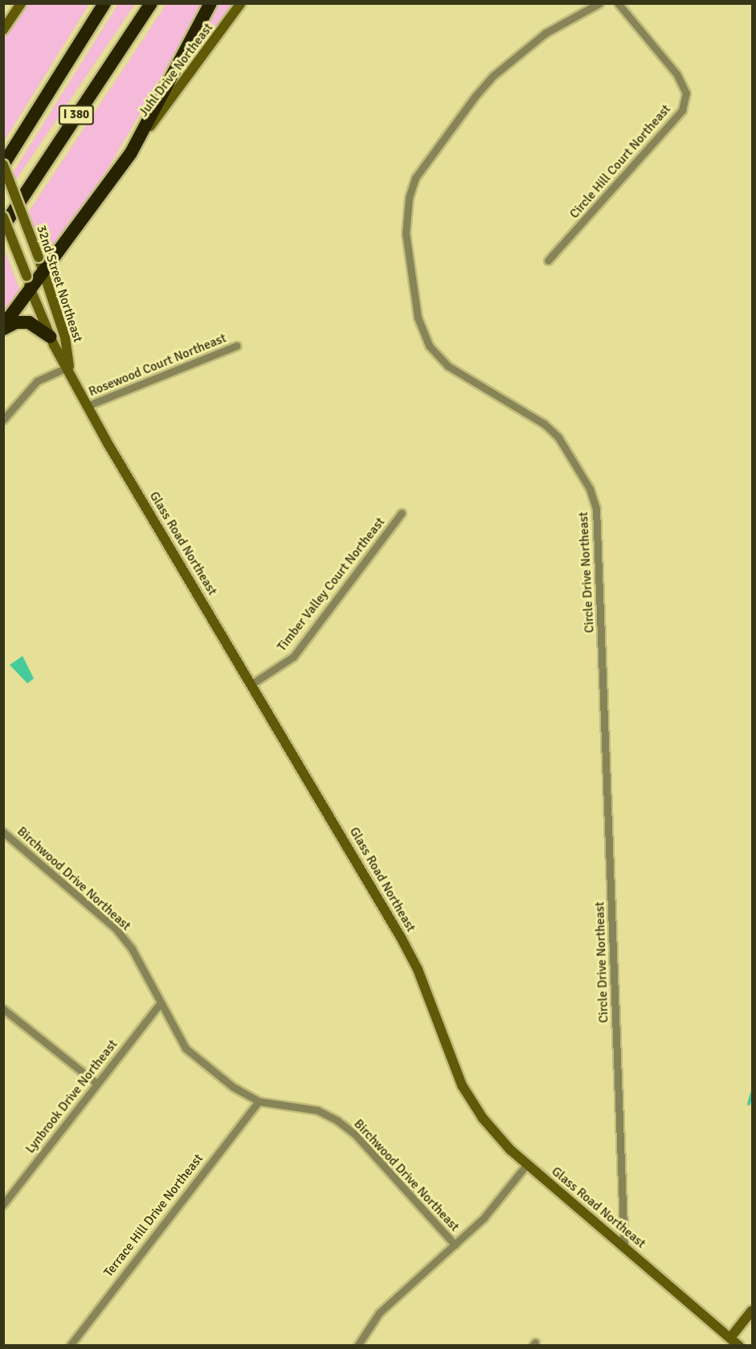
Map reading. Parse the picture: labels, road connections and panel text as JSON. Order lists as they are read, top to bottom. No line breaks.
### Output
{"streets":{"highway":["I 380"],"street":["Juhl Drive Northeast","Circle Hill Court Northeast","32nd Street Northeast","Rosewood Court Northeast","Glass Road Northeast","Circle Drive Northeast","Timber Valley Court Northeast","Birchwood Drive Northeast","Lynbrook Drive Northeast","Terrace Hill Drive Northeast"]},"crossings":[["I 380","32nd Street Northeast"],["32nd Street Northeast","Glass Road Northeast"],["Rosewood Court Northeast","Glass Road Northeast"],["Glass Road Northeast","Circle Drive Northeast"],["Glass Road Northeast","Timber Valley Court Northeast"],["Birchwood Drive Northeast","Lynbrook Drive Northeast"],["Birchwood Drive Northeast","Terrace Hill Drive Northeast"]]}
